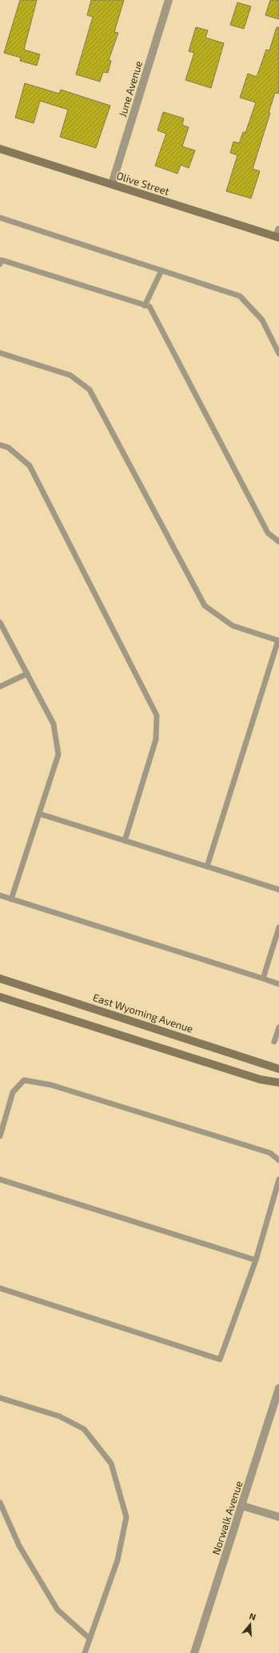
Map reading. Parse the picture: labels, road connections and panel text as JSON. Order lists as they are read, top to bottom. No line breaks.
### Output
{"streets":{"street":["June Avenue","Olive Street","East Wyoming Avenue","Norwalk Avenue"]},"crossings":[["June Avenue","Olive Street"]],"north":"top"}
